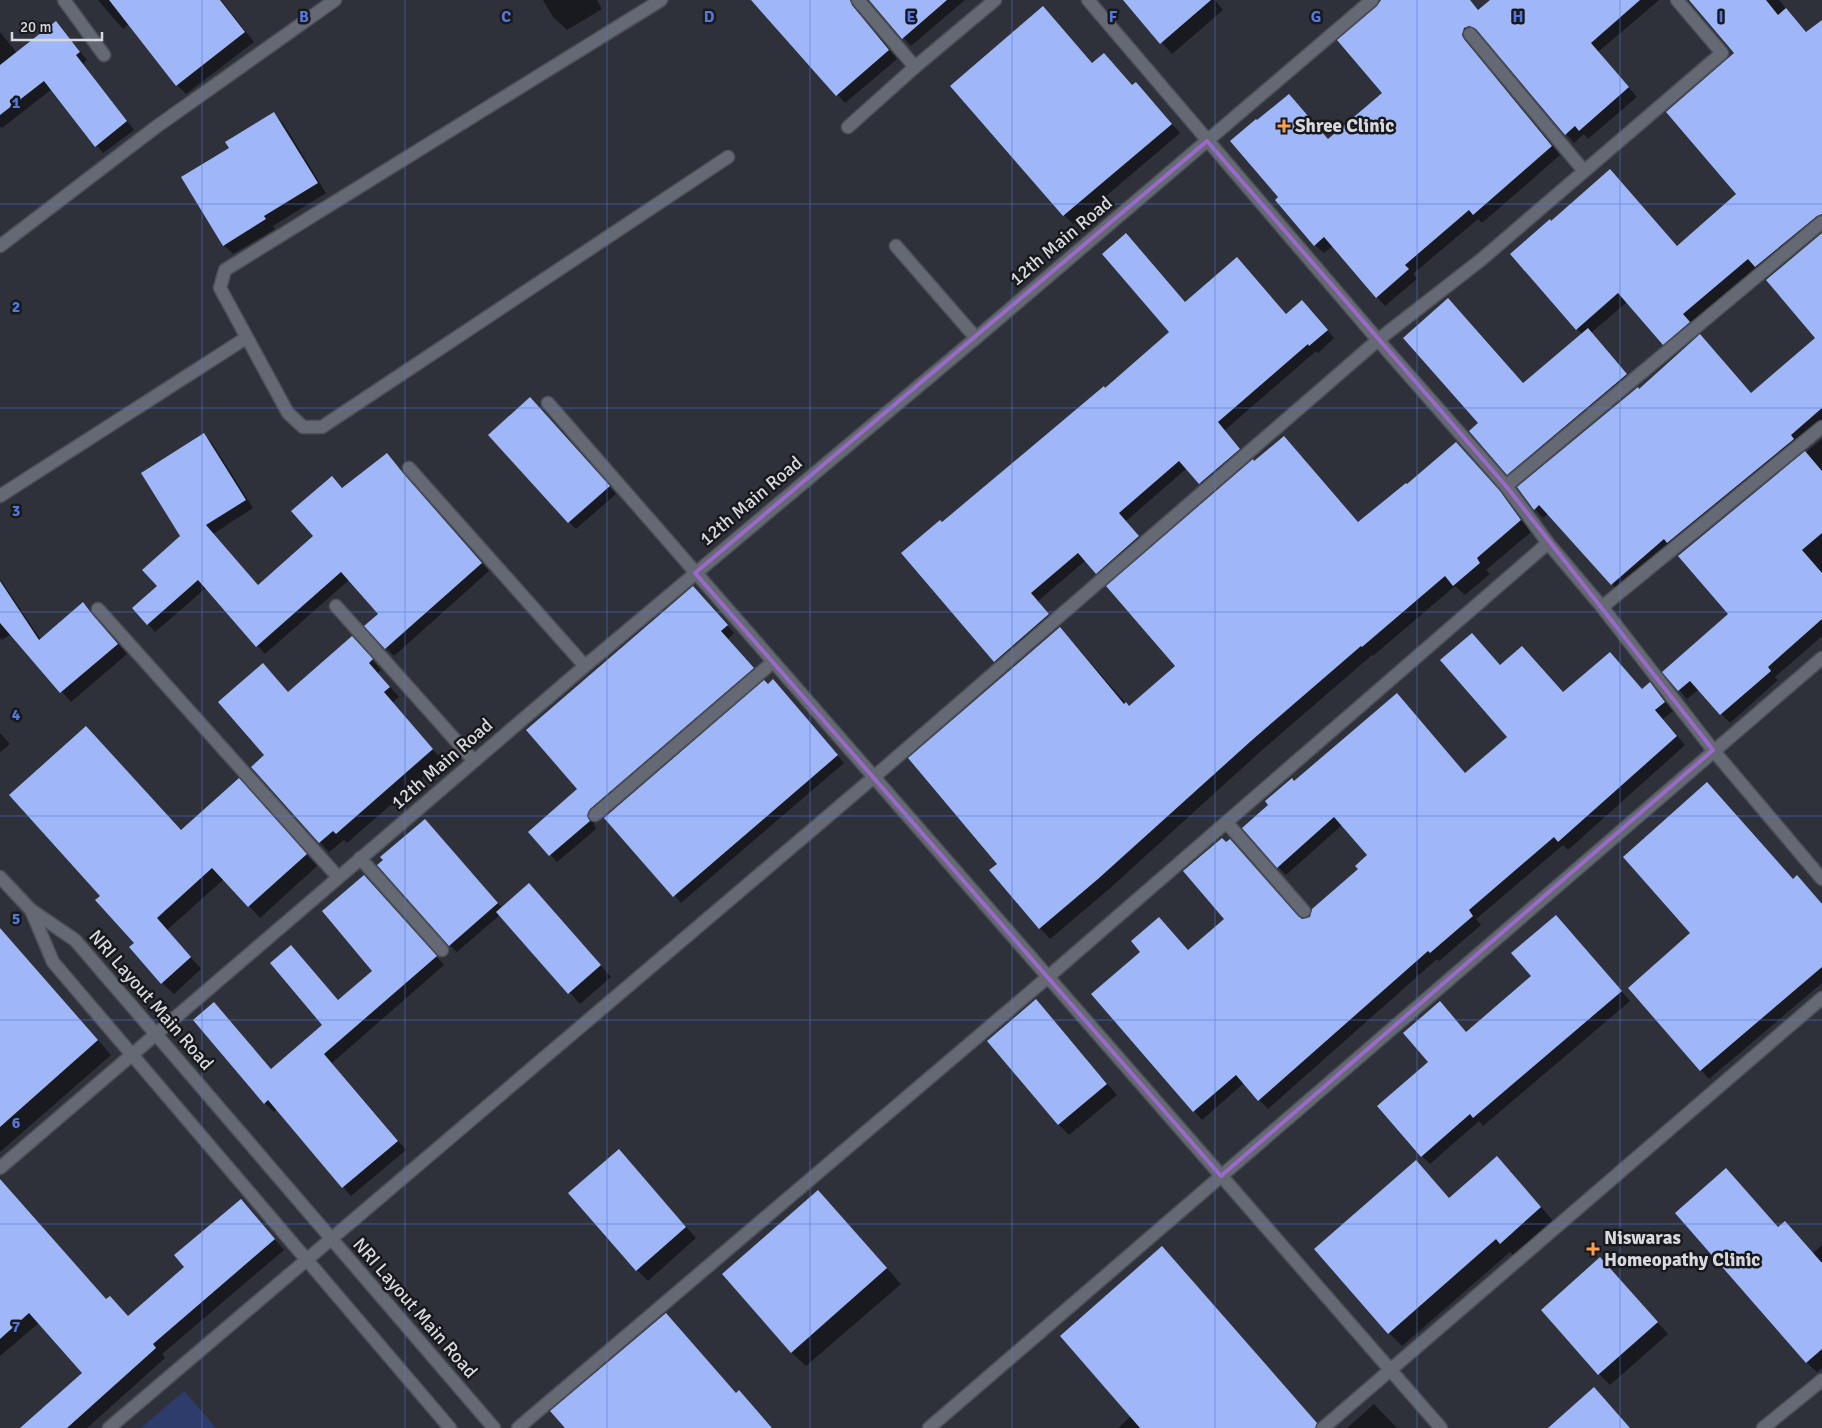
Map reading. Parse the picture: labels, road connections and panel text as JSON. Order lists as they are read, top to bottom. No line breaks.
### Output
{"streets":{"street":["12th Main Road","NRI Layout Main Road"]},"crossings":[["12th Main Road","NRI Layout Main Road"]],"places":{"health":["Shree Clinic","Niswaras Homeopathy Clinic"]},"scale_bar":"20 m","grid":{"columns":["B","C","D","E","F","G","H","I"],"rows":["1","2","3","4","5","6","7"]}}
